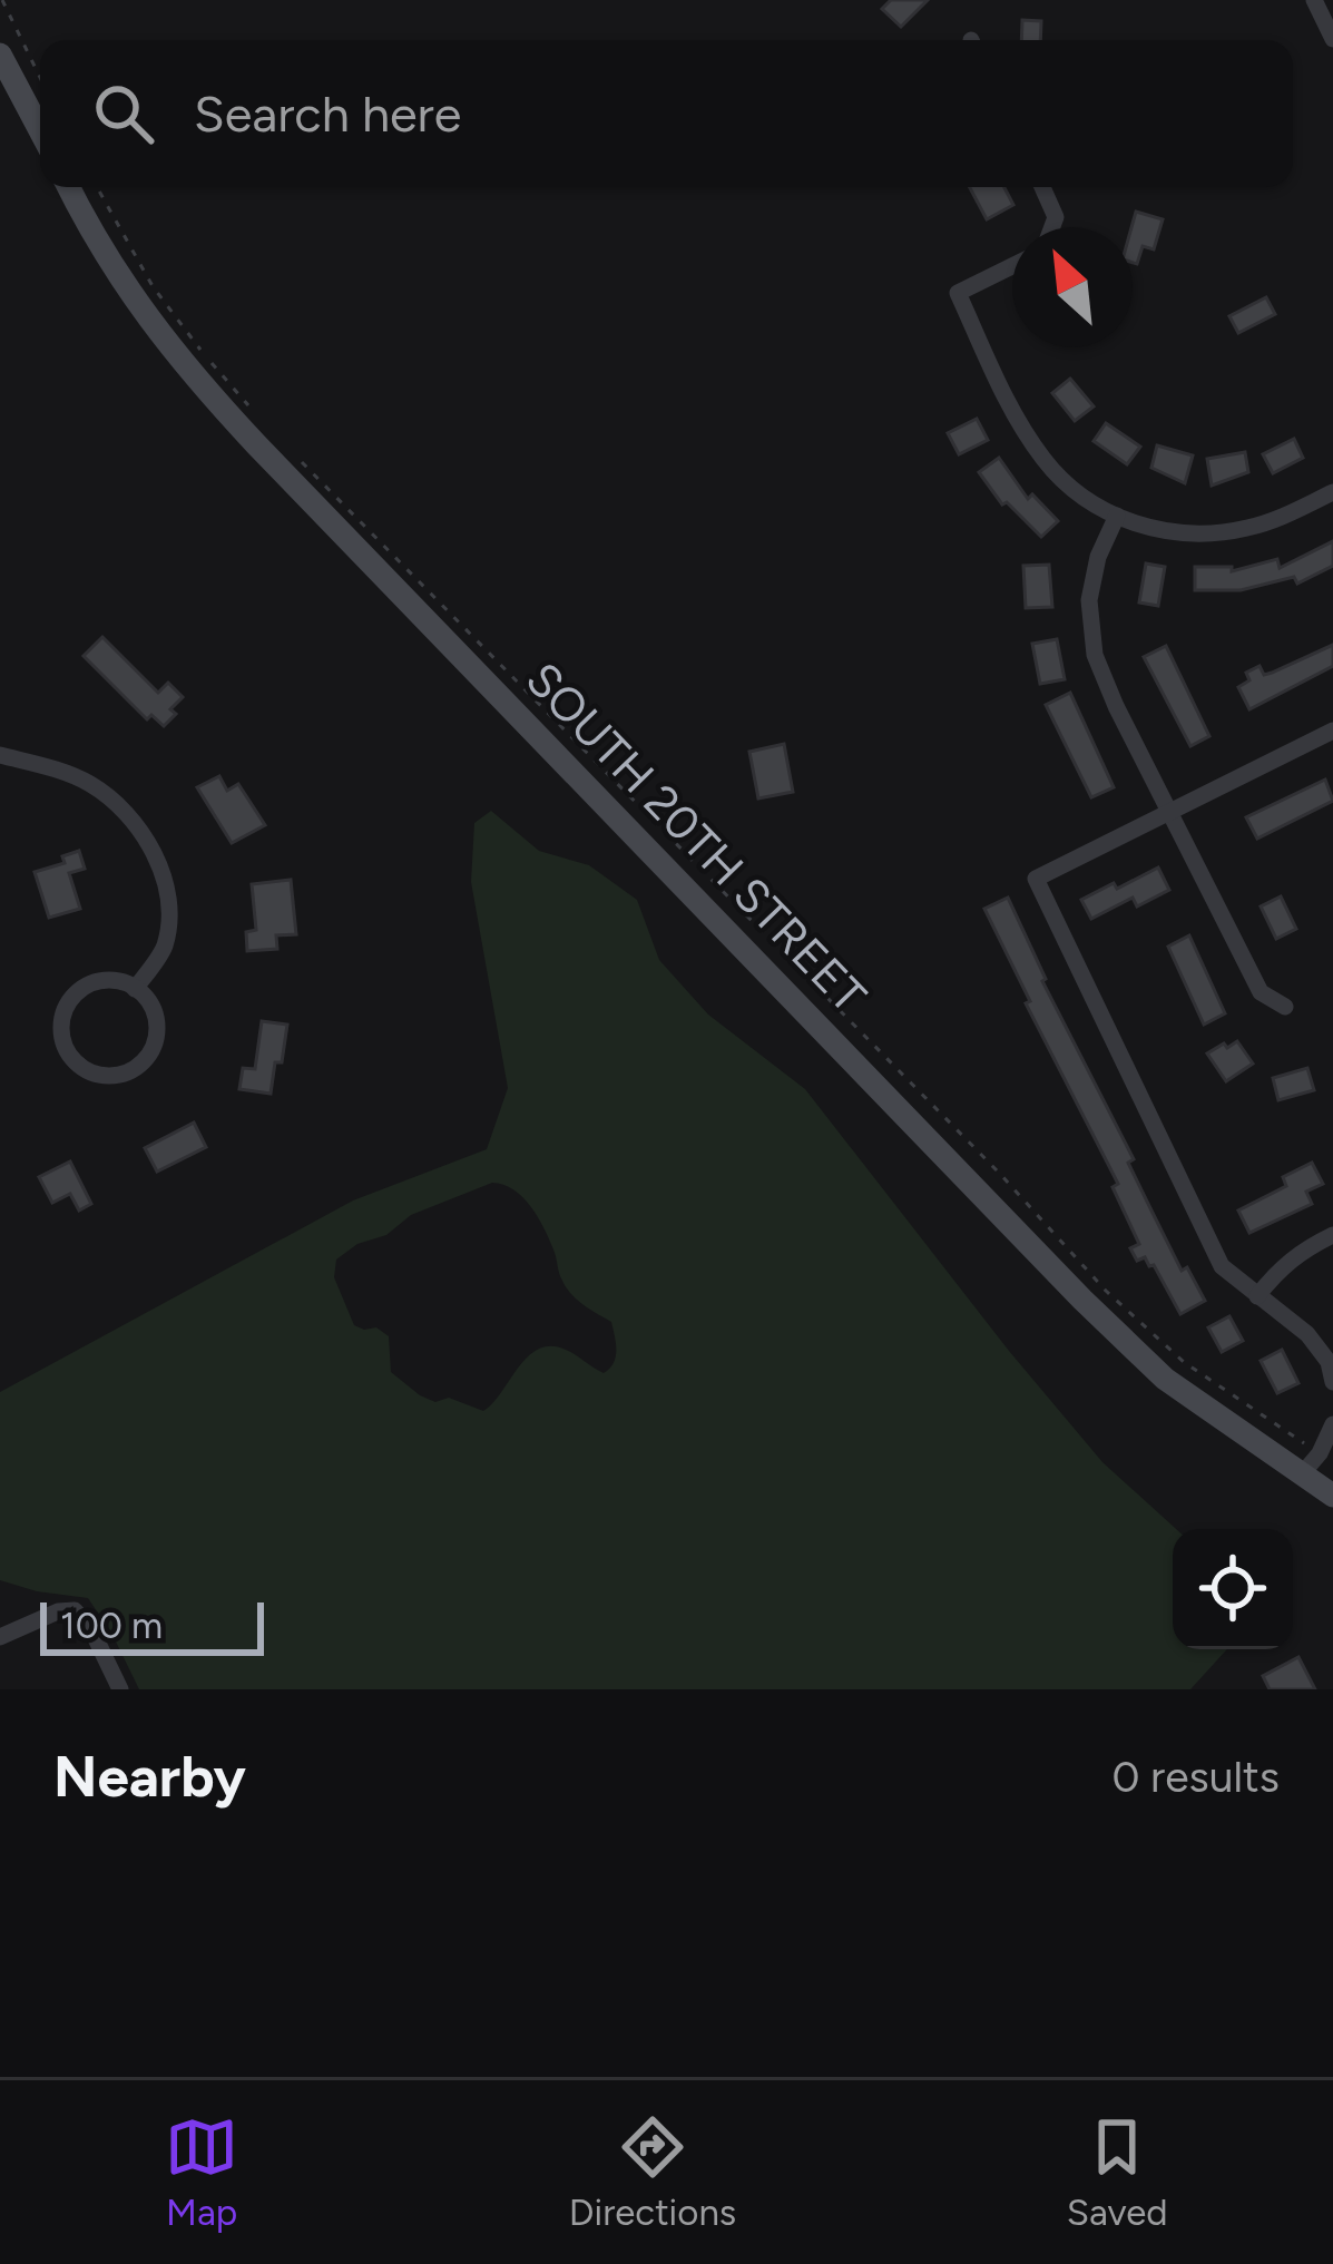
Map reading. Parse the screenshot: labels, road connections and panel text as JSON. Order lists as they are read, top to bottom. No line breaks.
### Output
{"streets":{"main road":["SOUTH 20TH STREET"]},"scale_bar":"100 m","north":"top left","page":{"search":"Search here","scale":"100 m","heading":["Nearby","0 results"],"nav":["Map","Directions","Saved"]}}
